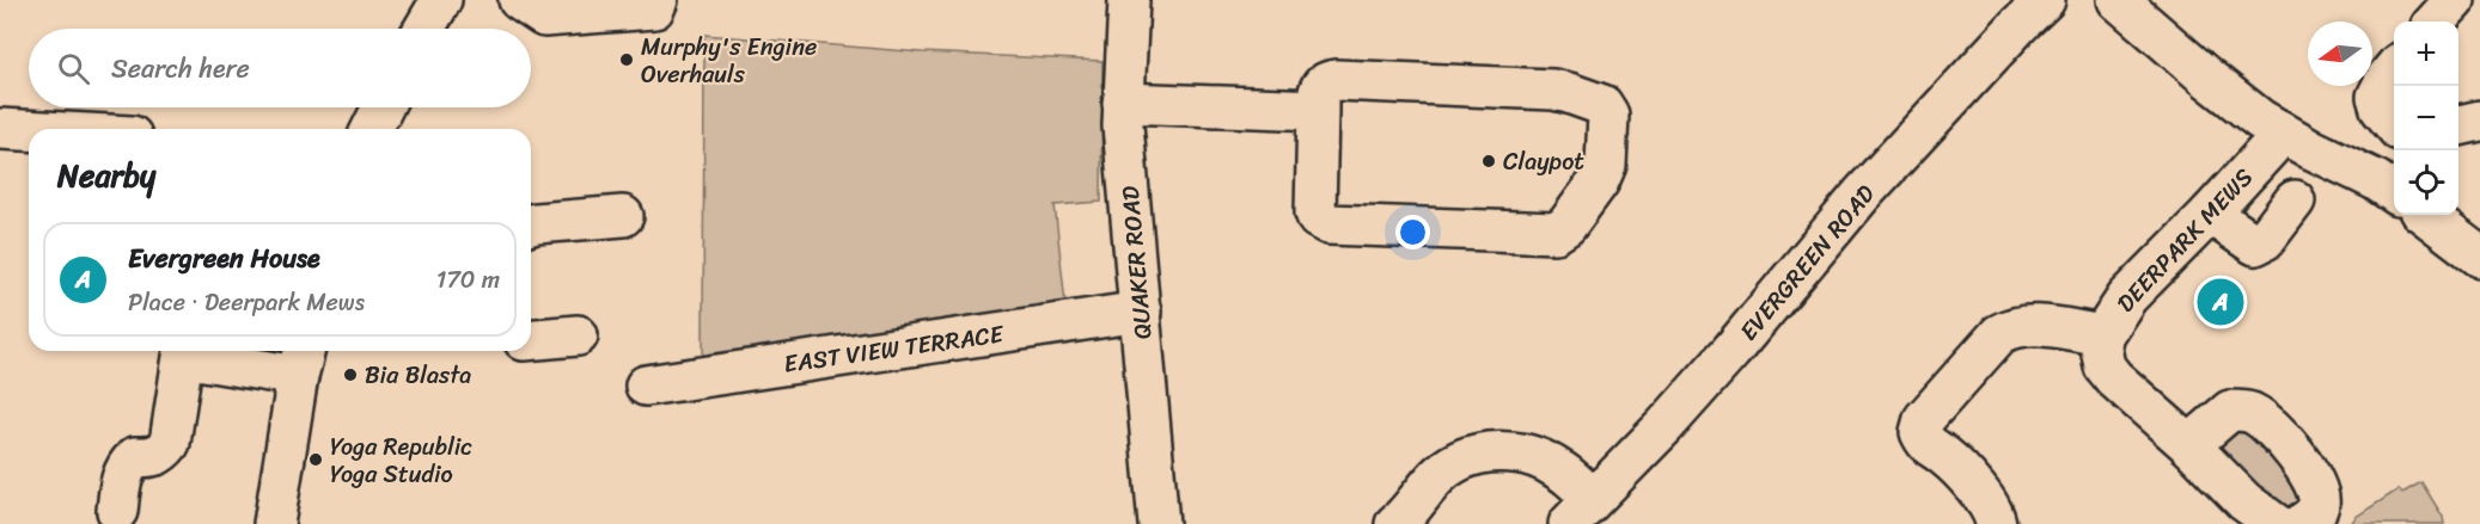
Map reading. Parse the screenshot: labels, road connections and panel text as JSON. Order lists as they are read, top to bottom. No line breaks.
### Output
{"streets":{"street":["DEERPARK MEWS","QUAKER ROAD","EVERGREEN ROAD","EAST VIEW TERRACE"]},"crossings":[["QUAKER ROAD","EAST VIEW TERRACE"]],"places":["Murphy's Engine Overhauls","Claypot","Bia Blasta","Yoga Republic Yoga Studio"],"north":"left","page":{"map_buttons":["+","−"],"search":"Search here","heading":"Nearby","list":[{"mark":"A","name":"Evergreen House","note":"Place · Deerpark Mews","value":"170 m"}],"pins":"A"}}
